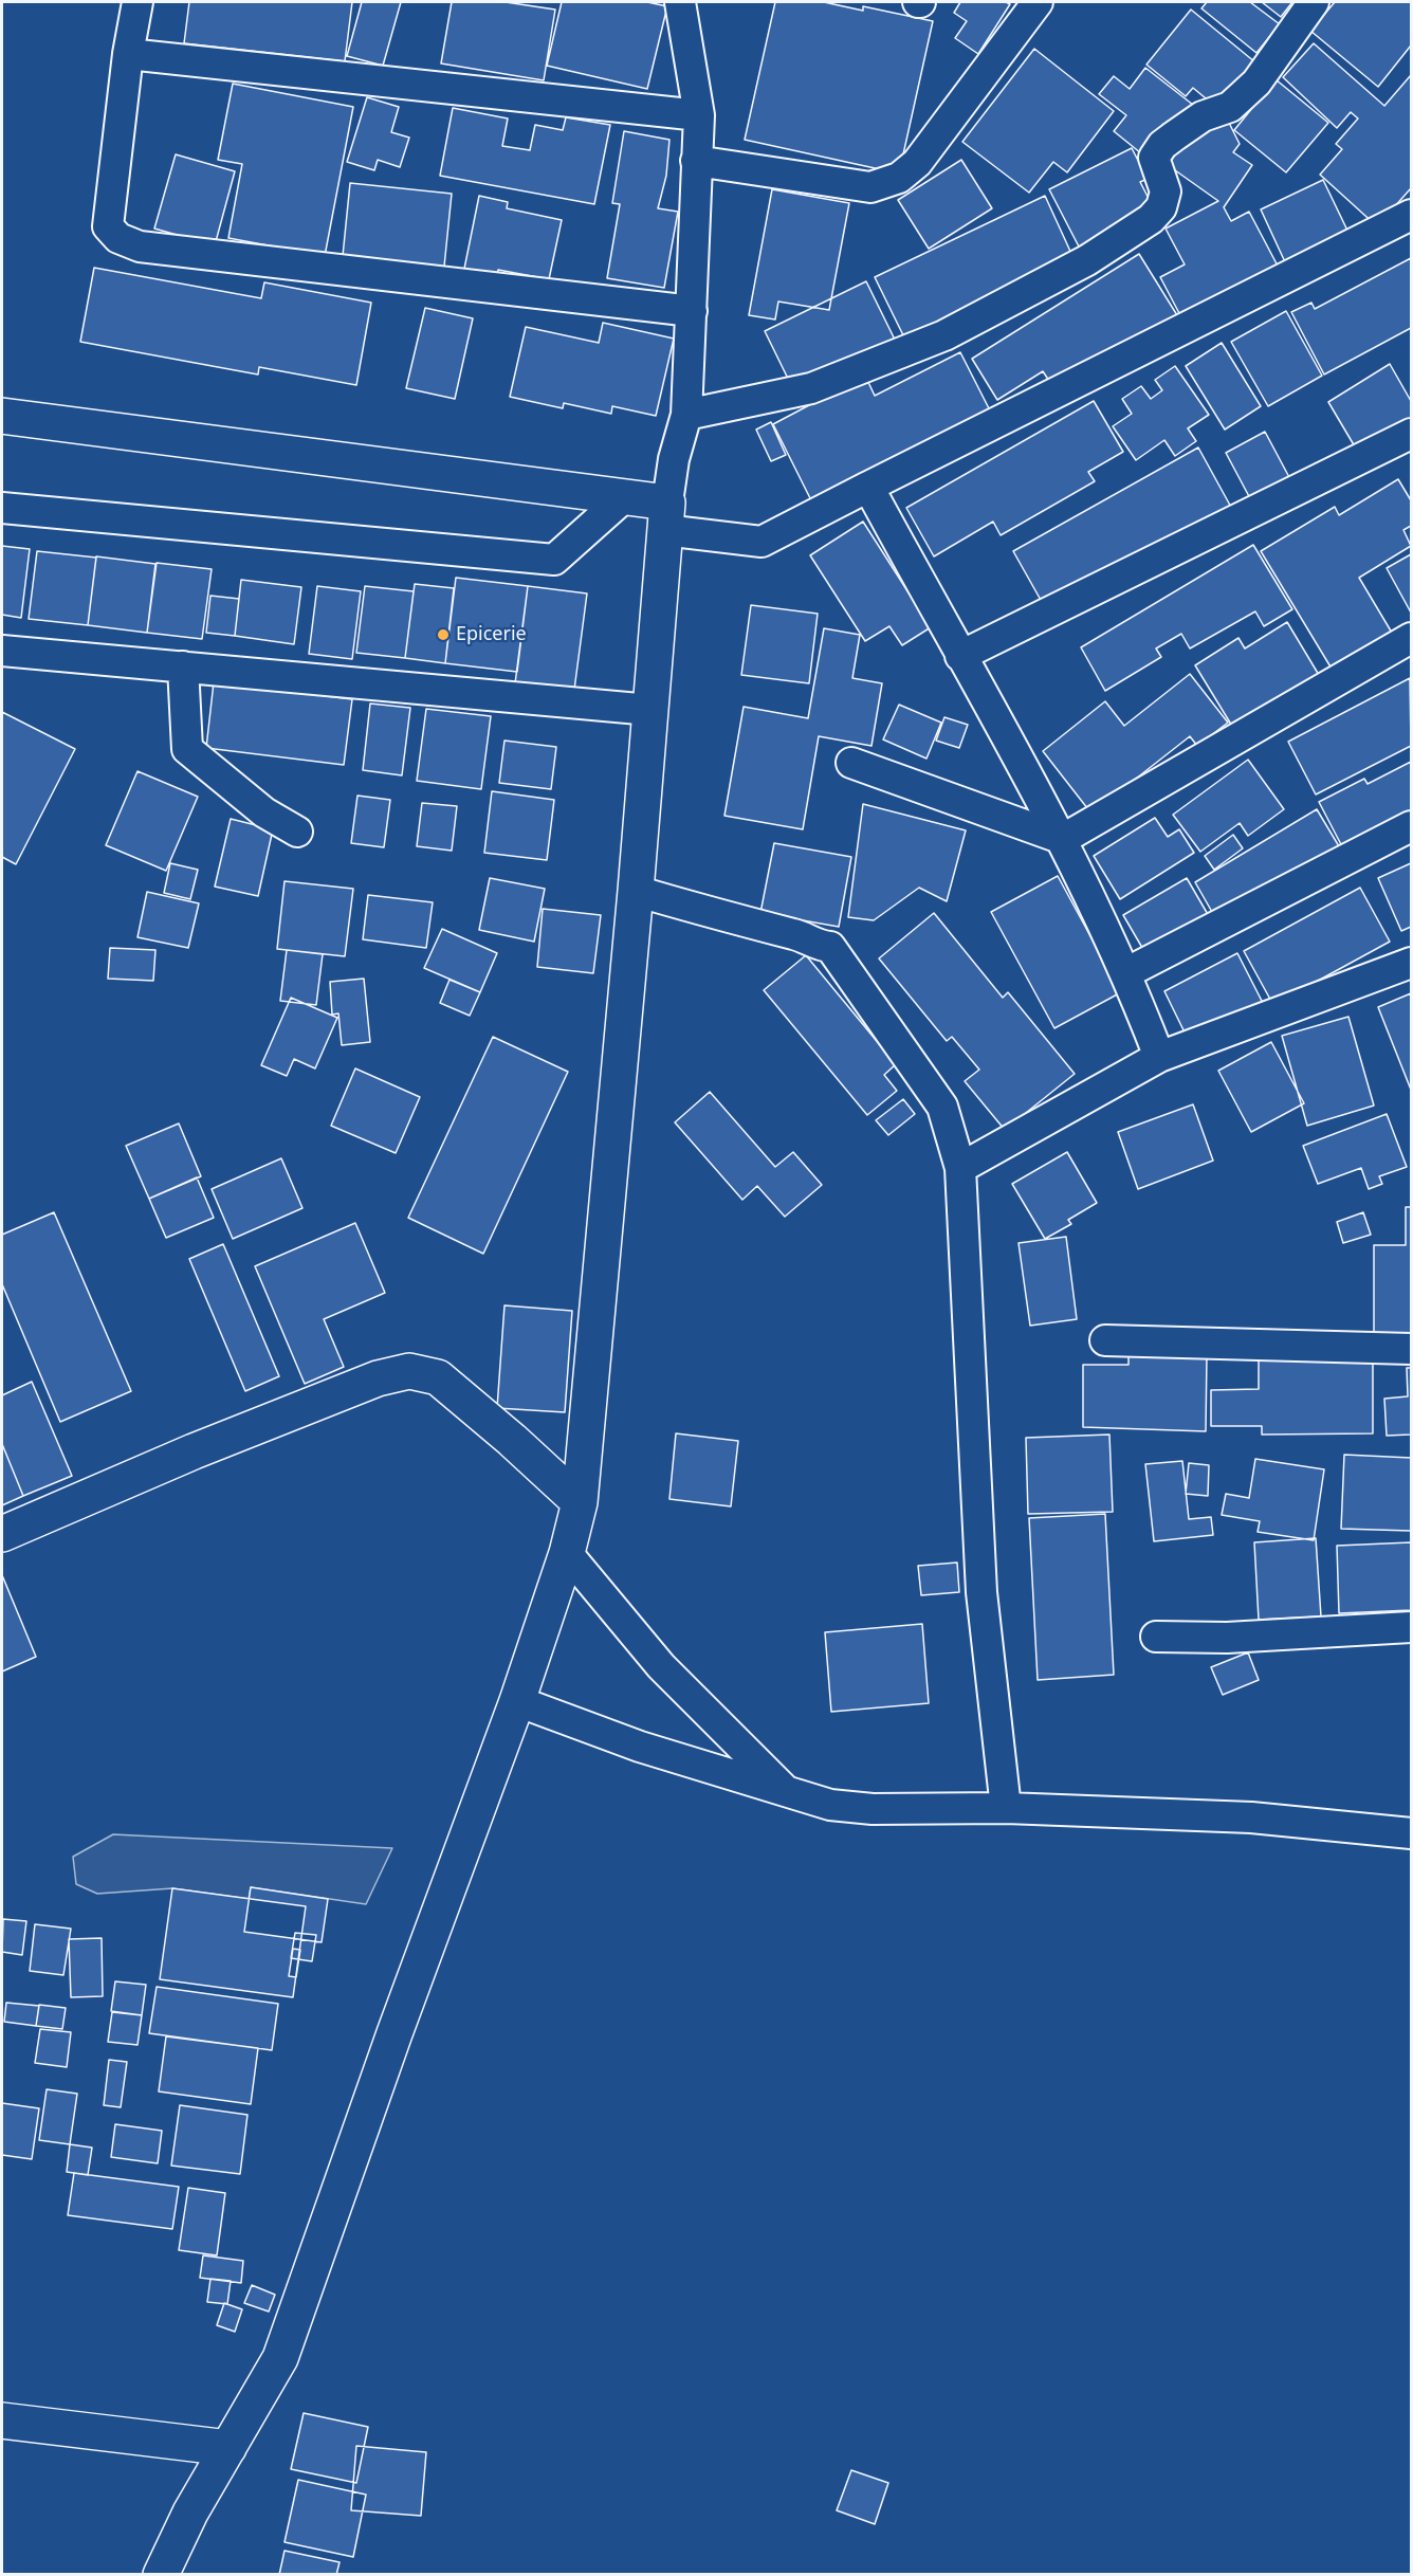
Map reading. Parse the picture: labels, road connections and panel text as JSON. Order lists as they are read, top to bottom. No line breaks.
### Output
{"places":["Epicerie"]}
